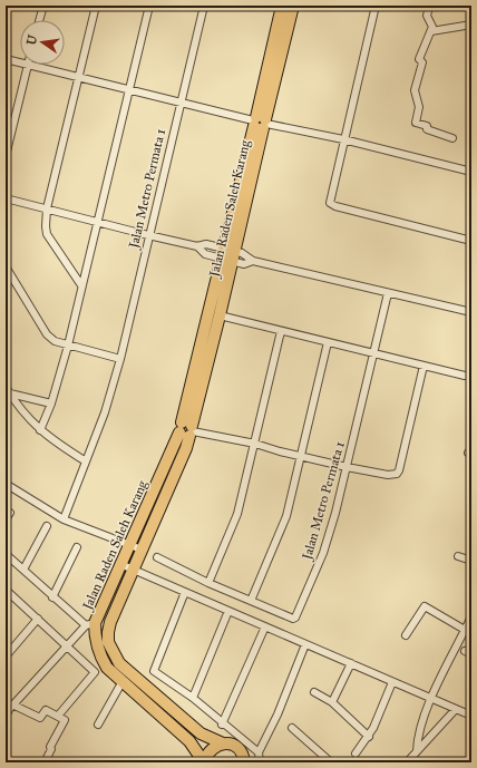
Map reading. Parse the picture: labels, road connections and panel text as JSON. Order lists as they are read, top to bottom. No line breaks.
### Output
{"streets":{"main road":["Jalan Raden Saleh Karang"],"street":["Jalan Metro Permata 1"]},"north":"left"}
